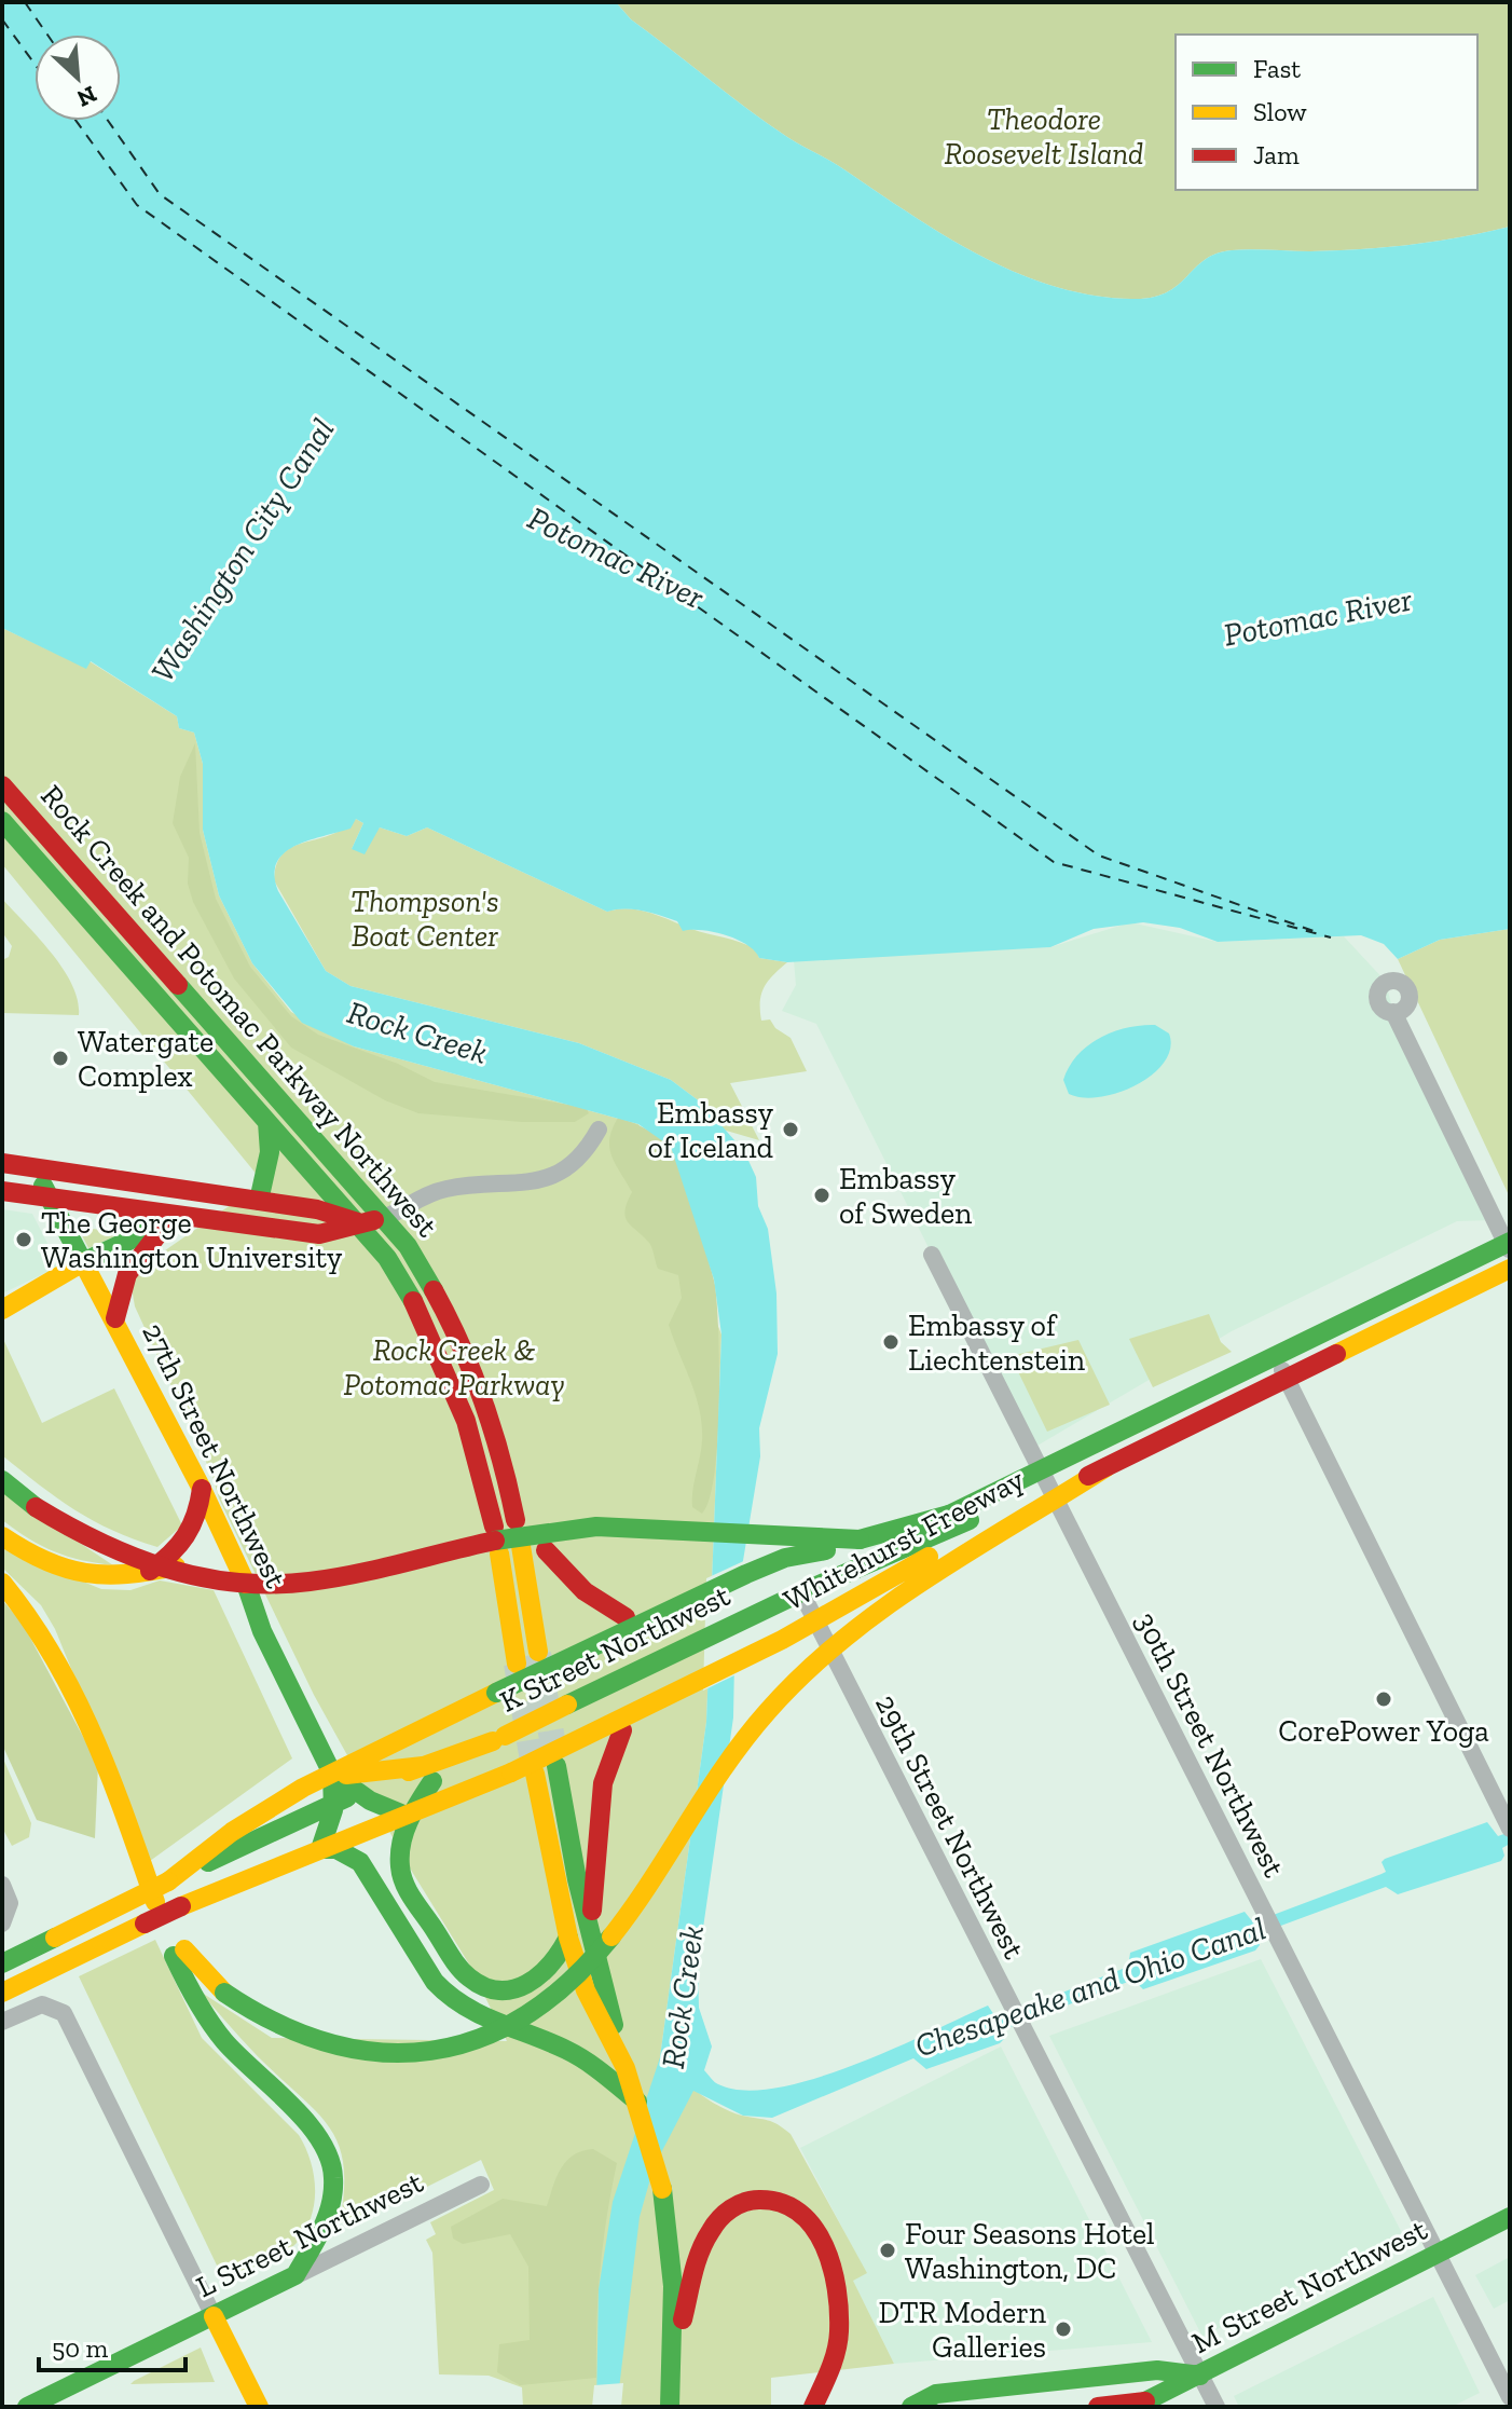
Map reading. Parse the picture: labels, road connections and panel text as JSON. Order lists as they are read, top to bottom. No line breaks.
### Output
{"streets":{"main road":["Rock Creek and Potomac Parkway Northwest","27th Street Northwest","Whitehurst Freeway","K Street Northwest","L Street Northwest","M Street Northwest"],"street":["30th Street Northwest","29th Street Northwest"]},"crossings":[["27th Street Northwest","Whitehurst Freeway"],["27th Street Northwest","K Street Northwest"],["Whitehurst Freeway","K Street Northwest"],["K Street Northwest","30th Street Northwest"],["K Street Northwest","29th Street Northwest"],["30th Street Northwest","M Street Northwest"],["29th Street Northwest","M Street Northwest"]],"water":["Washington City Canal","Potomac River","Rock Creek","Chesapeake and Ohio Canal"],"parks":["Theodore Roosevelt Island","Thompson's Boat Center","Rock Creek & Potomac Parkway"],"places":["Watergate Complex","Embassy of Iceland","Embassy of Sweden","The George Washington University","Embassy of Liechtenstein","CorePower Yoga","Four Seasons Hotel Washington, DC","DTR Modern Galleries"],"legend":["Fast","Slow","Jam"],"scale_bar":"50 m","north":"bottom right"}
